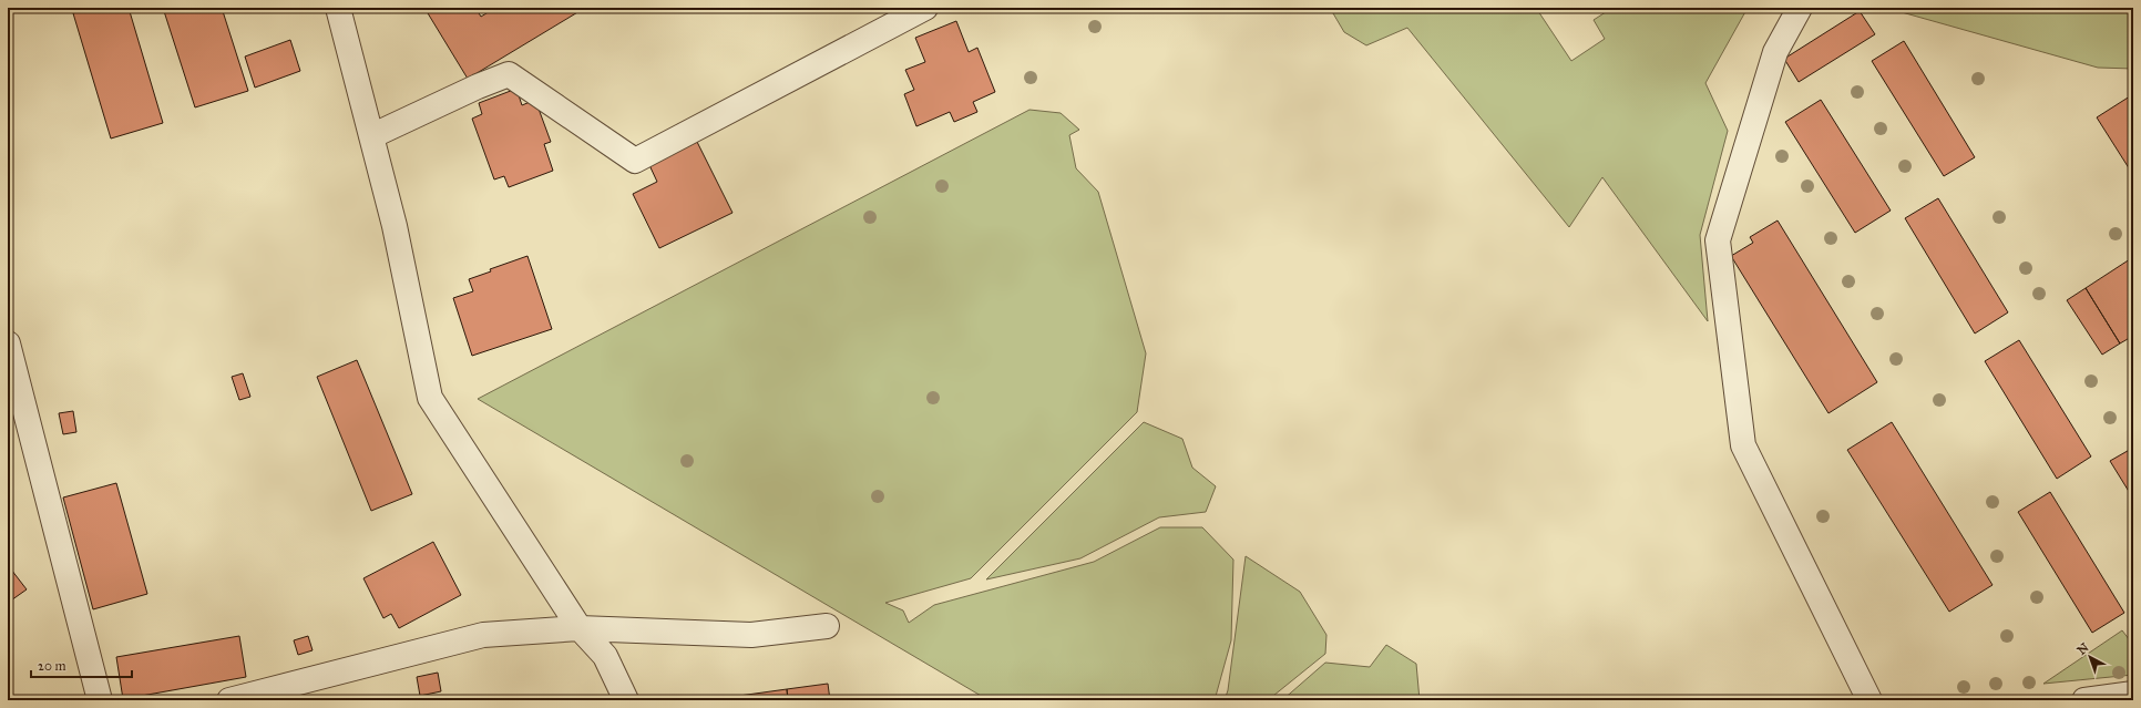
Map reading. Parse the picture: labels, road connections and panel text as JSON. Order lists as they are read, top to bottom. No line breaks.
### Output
{"scale_bar":"20 m","north":"top left"}
